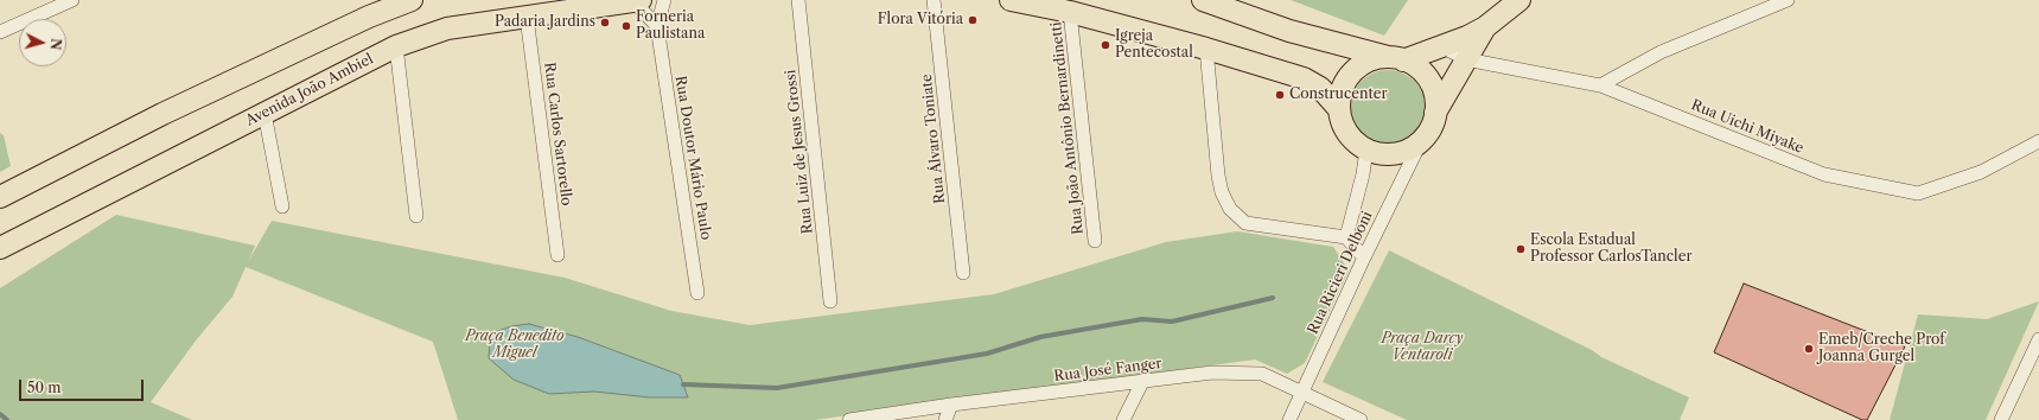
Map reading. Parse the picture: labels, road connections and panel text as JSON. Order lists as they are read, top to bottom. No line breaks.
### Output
{"streets":{"main road":["Avenida João Ambiel"],"street":["Rua Uichi Miyake","Rua João Antônio Bernardinetti","Rua Carlos Sartorello","Rua Álvaro Toniate","Rua Luiz de Jesus Grossi","Rua Doutor Mário Paulo","Rua Ricieri Delboni","Rua José Fanger"]},"crossings":[["Avenida João Ambiel","Rua Carlos Sartorello"],["Rua Ricieri Delboni","Rua José Fanger"]],"parks":["Praça Benedito Miguel","Praça Darcy Ventaroli"],"places":["Flora Vitória","Padaria Jardins","Forneria Paulistana","Igreja Pentecostal","Construcenter","Escola Estadual Professor CarlosTancler","Emeb/Creche Prof Joanna Gurgel"],"scale_bar":"50 m","north":"right"}
